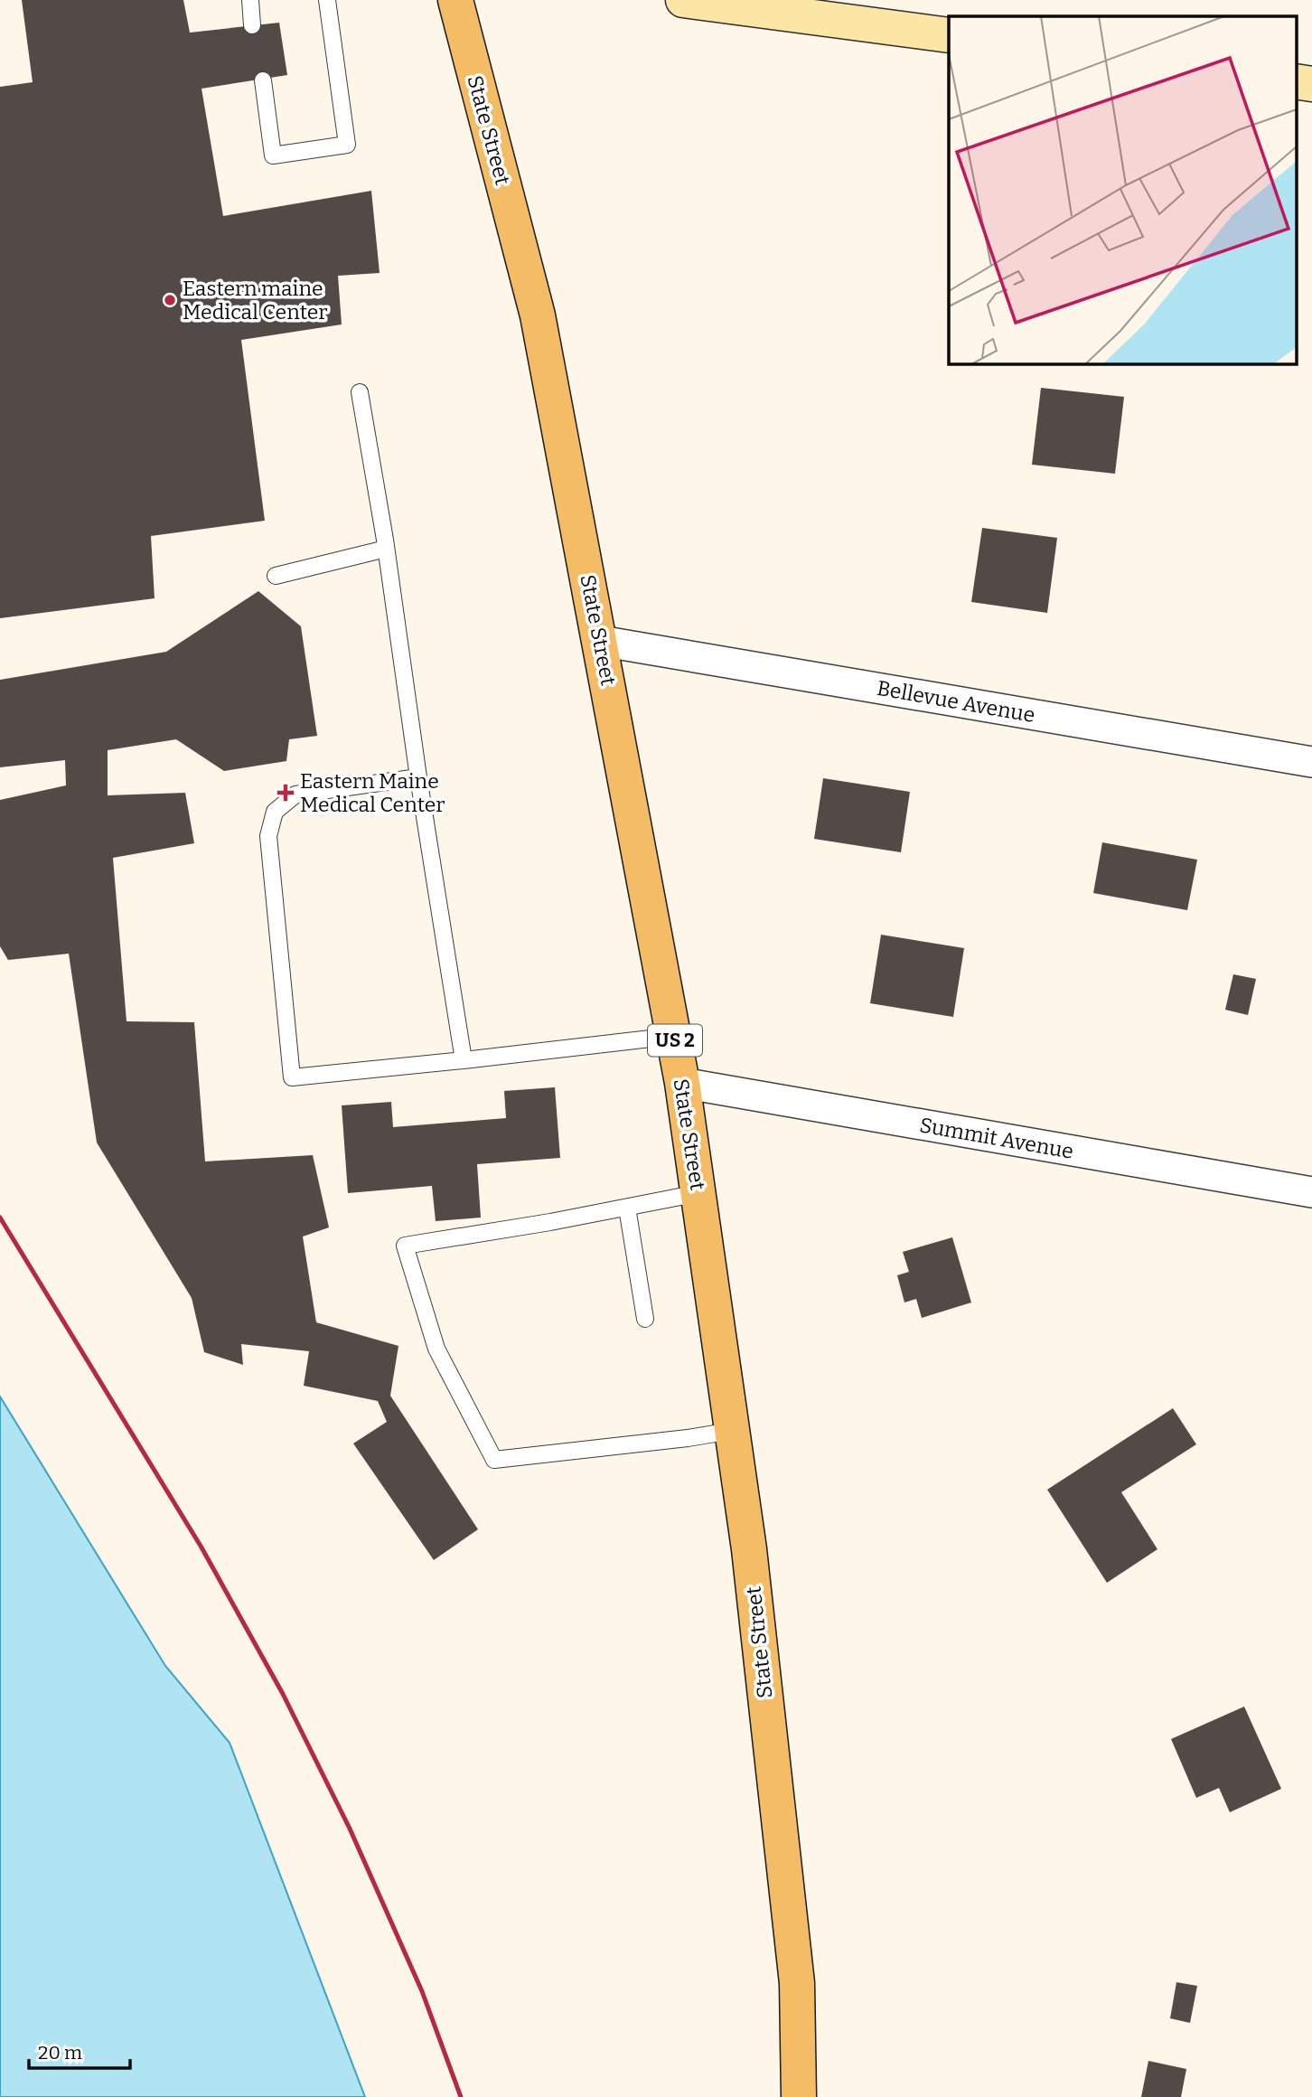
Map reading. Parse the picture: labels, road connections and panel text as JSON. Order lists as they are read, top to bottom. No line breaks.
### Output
{"streets":{"main road":["State Street","US 2"],"street":["Bellevue Avenue","Summit Avenue"]},"crossings":[["State Street","Bellevue Avenue"],["State Street","Summit Avenue"]],"places":{"other":["Eastern maine Medical Center"],"health":["Eastern Maine Medical Center"]},"scale_bar":"20 m"}
